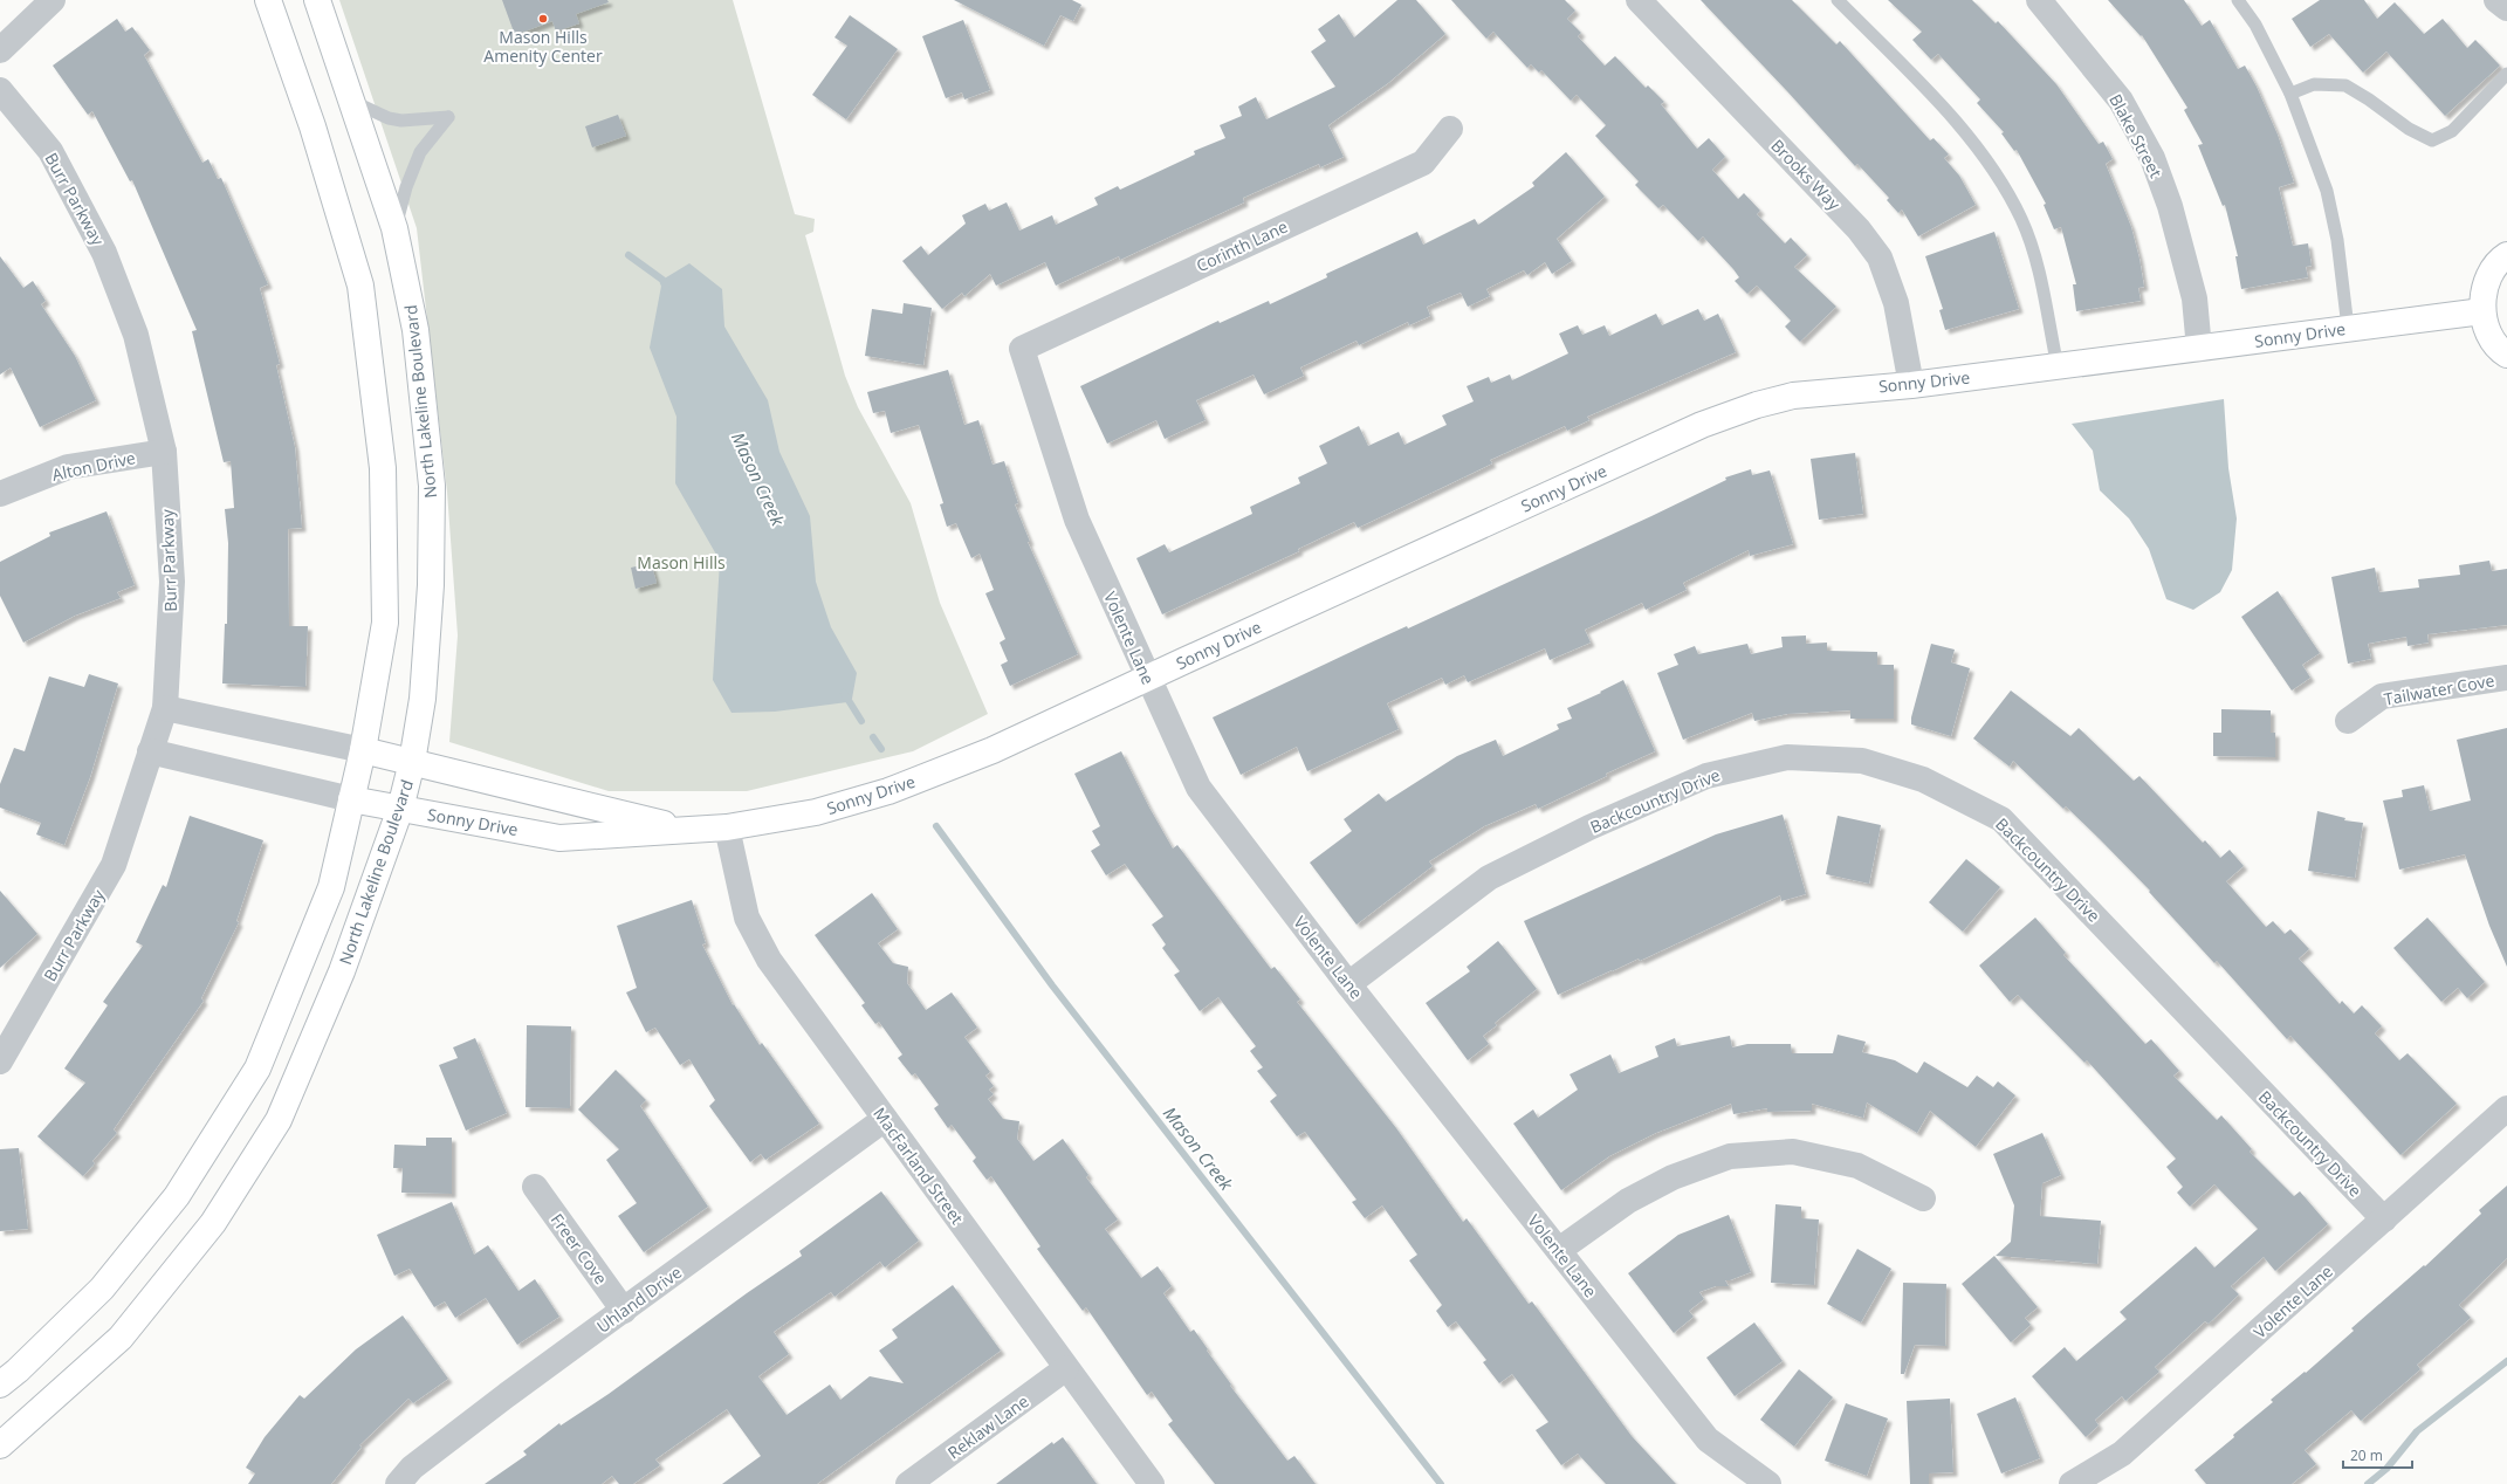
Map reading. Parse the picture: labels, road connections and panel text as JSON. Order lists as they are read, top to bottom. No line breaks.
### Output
{"streets":{"main road":["Sonny Drive","North Lakeline Boulevard"],"street":["Blake Street","Brooks Way","Burr Parkway","Corinth Lane","Alton Drive","Volente Lane","Tailwater Cove","Backcountry Drive","MacFarland Street","Freer Cove","Uhland Drive","Reklaw Lane"]},"crossings":[["Blake Street","Sonny Drive"],["Brooks Way","Sonny Drive"],["Burr Parkway","Sonny Drive"],["Burr Parkway","Alton Drive"],["Corinth Lane","Volente Lane"],["Sonny Drive","North Lakeline Boulevard"],["Sonny Drive","Volente Lane"],["Sonny Drive","MacFarland Street"],["Volente Lane","Backcountry Drive"],["MacFarland Street","Uhland Drive"],["MacFarland Street","Reklaw Lane"],["Freer Cove","Uhland Drive"]],"water":["Mason Creek"],"parks":["Mason Hills"],"places":["Mason Hills Amenity Center"],"scale_bar":"20 m"}
